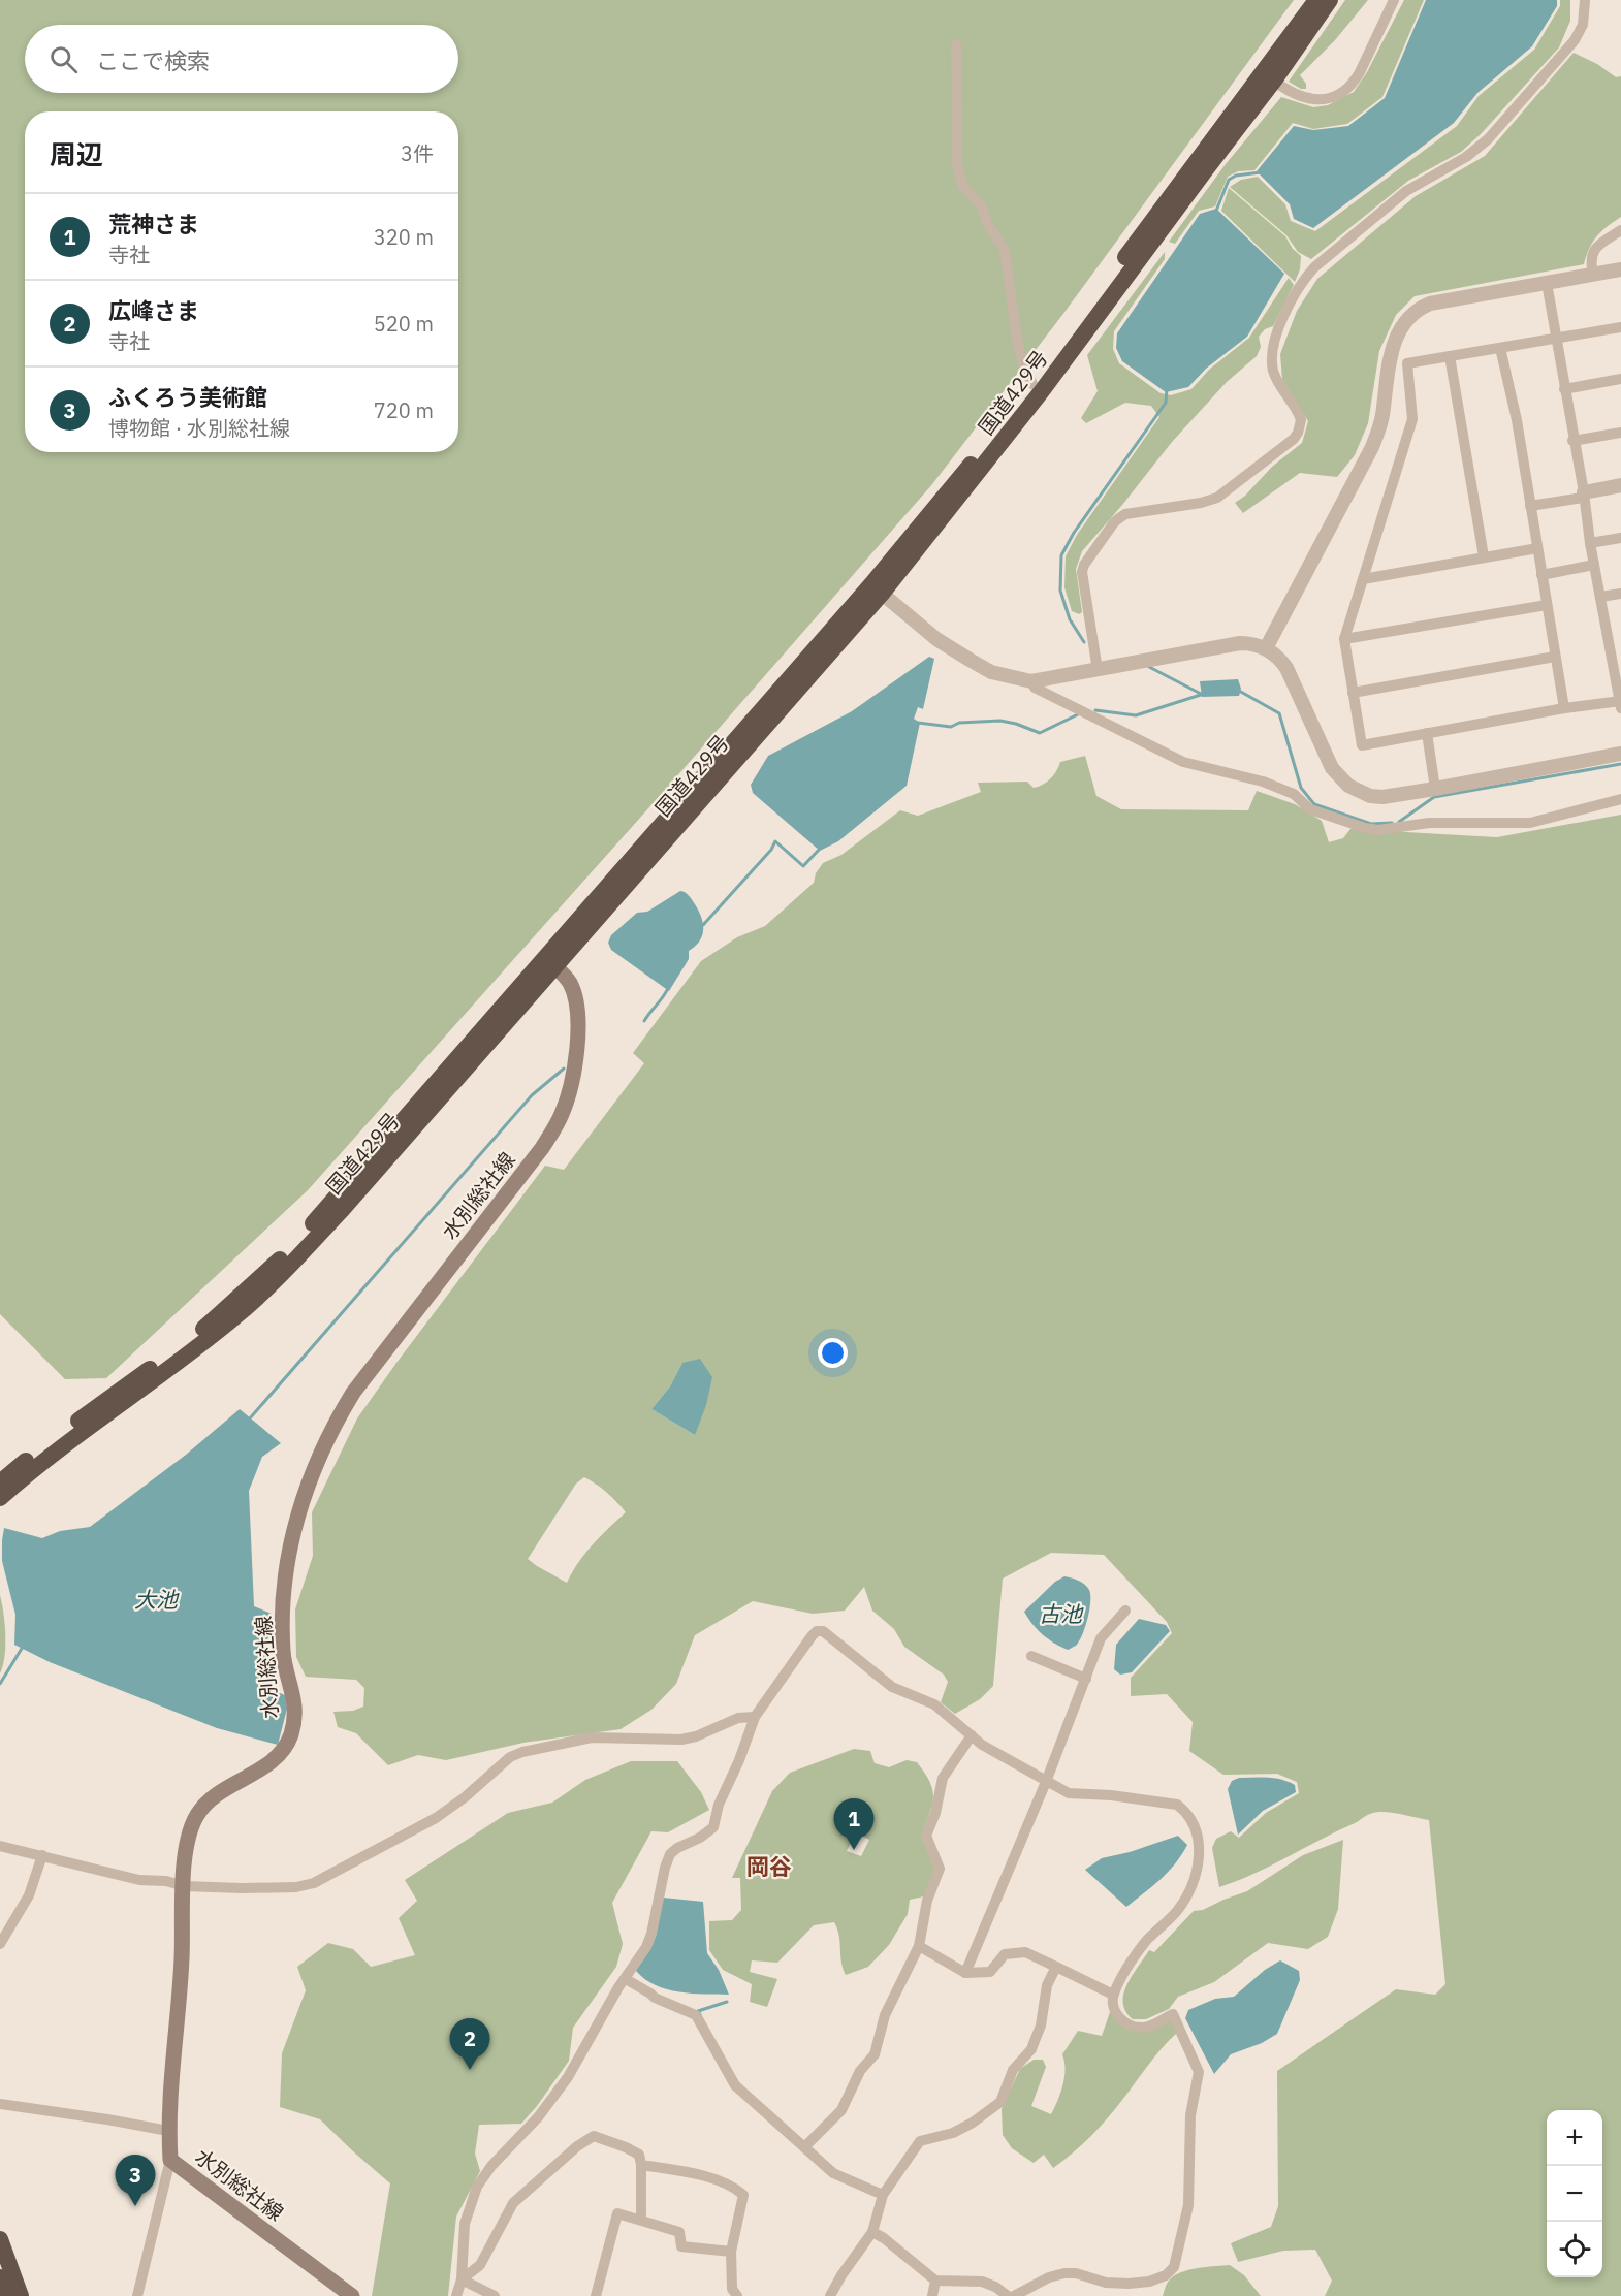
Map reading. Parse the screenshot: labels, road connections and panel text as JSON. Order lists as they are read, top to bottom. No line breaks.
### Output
{"streets":{"highway":["国道429号"],"main road":["水別総社線"]},"crossings":[["国道429号","水別総社線"]],"districts":["岡谷"],"water":["大池","古池"],"page":{"search":"ここで検索","heading":["周辺","3件"],"list":[{"mark":"1","name":"荒神さま","note":"寺社","value":"320 m"},{"mark":"2","name":"広峰さま","note":"寺社","value":"520 m"},{"mark":"3","name":"ふくろう美術館","note":"博物館 · 水別総社線","value":"720 m"}],"pins":["1","2","3"],"map_buttons":["+","−"]}}
